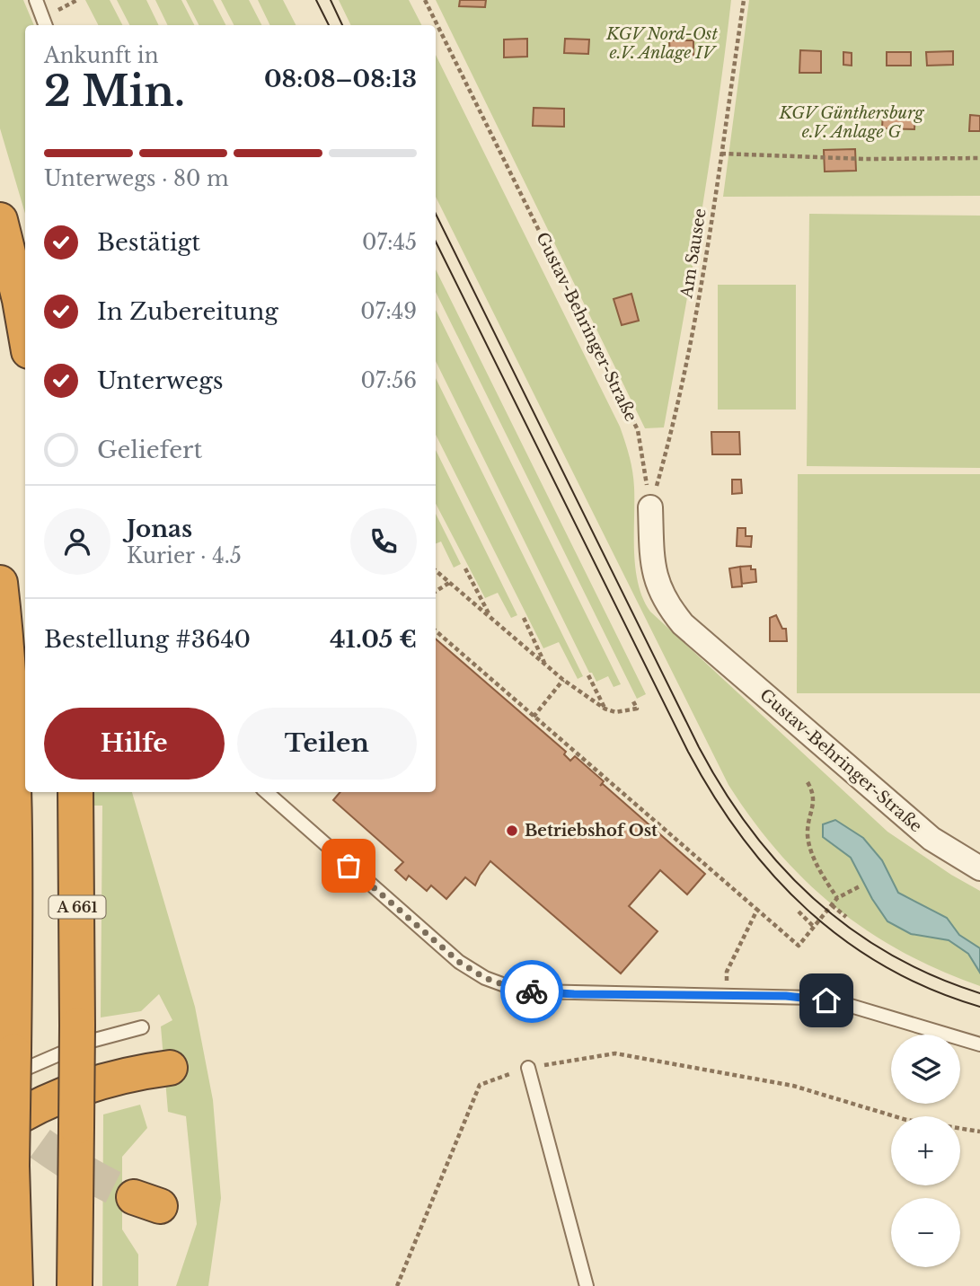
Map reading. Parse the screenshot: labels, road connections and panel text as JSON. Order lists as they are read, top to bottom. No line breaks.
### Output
{"streets":{"highway":["A 661"],"street":["Gustav-Behringer-Straße"],"path":["Am Sausee"]},"crossings":[["Am Sausee","Gustav-Behringer-Straße"]],"parks":["KGV Nord-Ost e.V. Anlage IV","KGV Günthersburg e.V. Anlage G"],"places":["Betriebshof Ost"],"page":{"heading":["2 Min.","Ankunft in","08:08–08:13"],"panel":["Jonas","Kurier · 4.5","Bestellung #3640","41.05 €"],"bar":"Unterwegs · 80 m","list":[["Bestätigt","07:45"],["In Zubereitung","07:49"],["Unterwegs","07:56"],"Geliefert"],"buttons":["Hilfe","Teilen"],"map_buttons":["+","−"]}}
